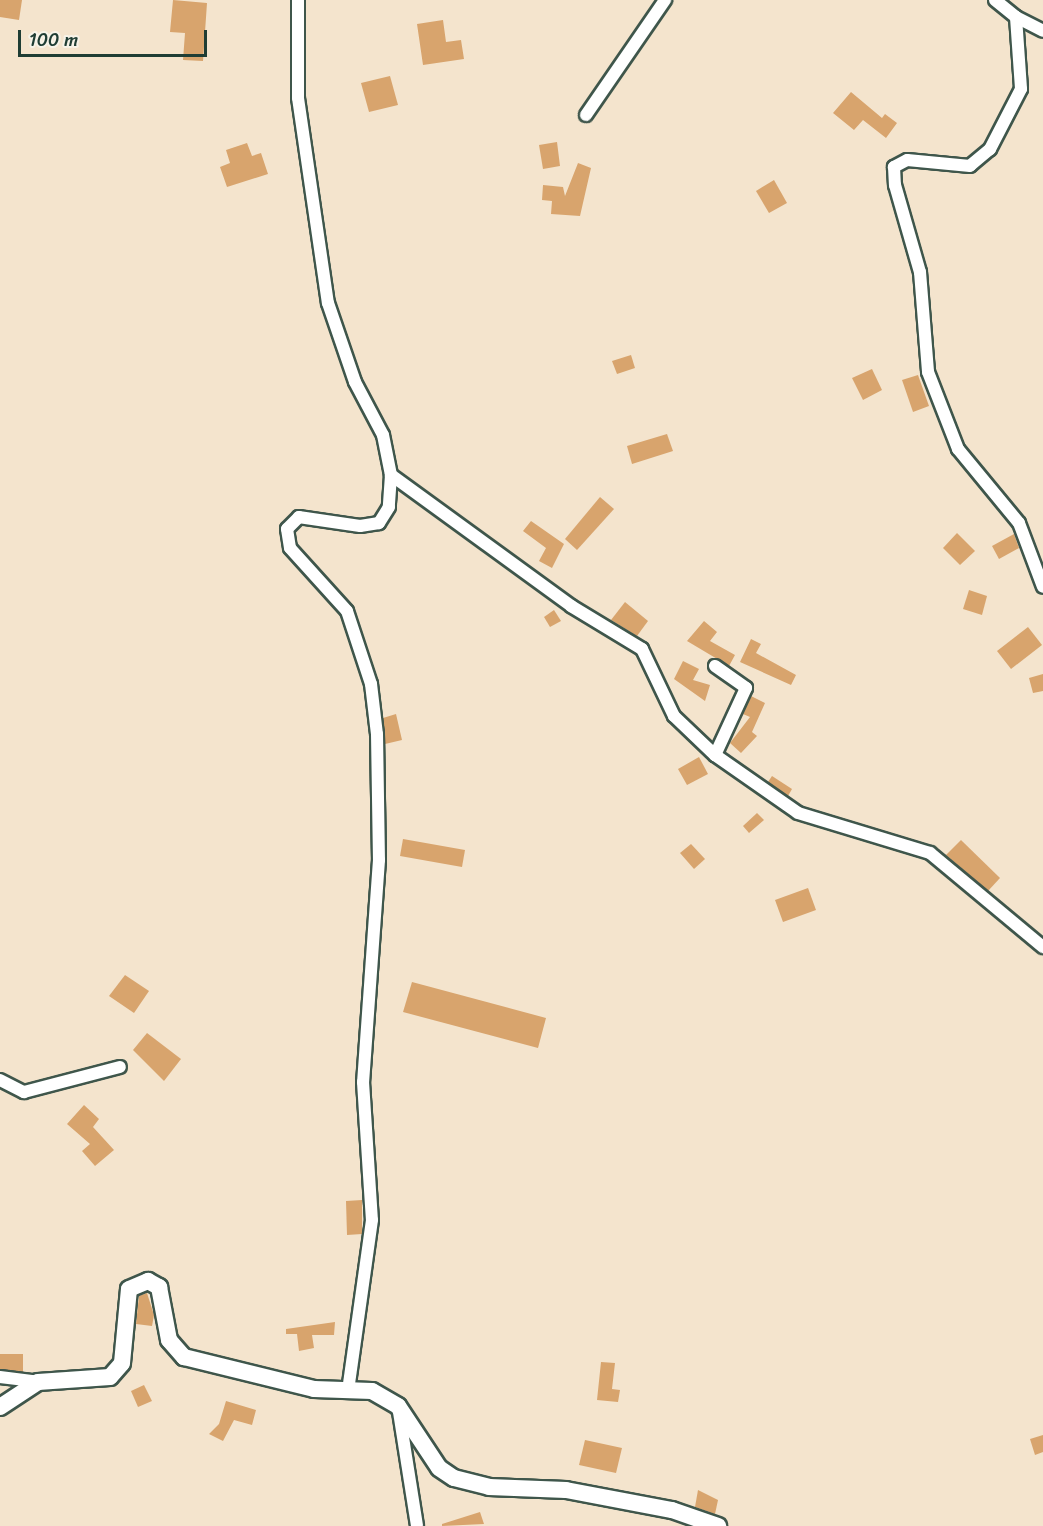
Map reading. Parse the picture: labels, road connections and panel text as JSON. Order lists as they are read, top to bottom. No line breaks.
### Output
{"scale_bar":"100 m"}
